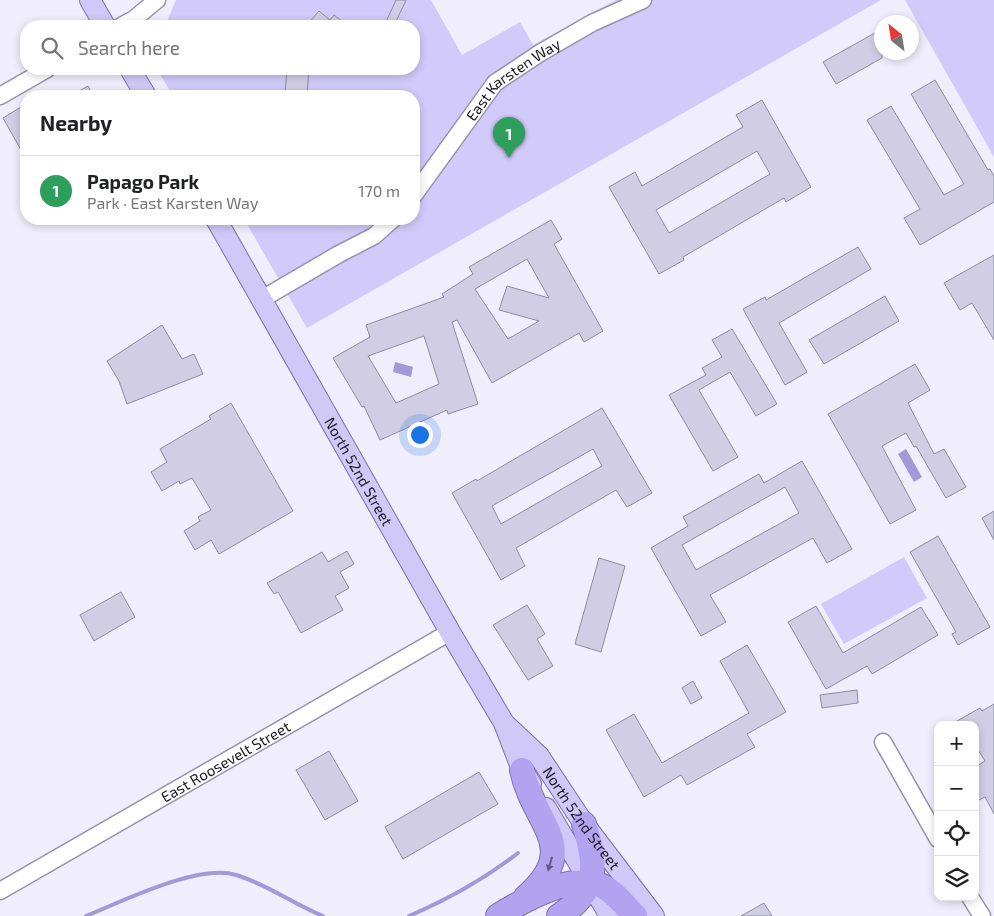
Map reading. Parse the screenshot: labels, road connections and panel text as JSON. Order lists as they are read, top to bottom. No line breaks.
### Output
{"streets":{"main road":["North 52nd Street"],"street":["East Karsten Way","East Roosevelt Street"]},"crossings":[["North 52nd Street","East Roosevelt Street"]],"north":"top left","page":{"search":"Search here","heading":"Nearby","pins":"1","list":[{"mark":"1","name":"Papago Park","note":"Park · East Karsten Way","value":"170 m"}],"map_buttons":["+","−"]}}
